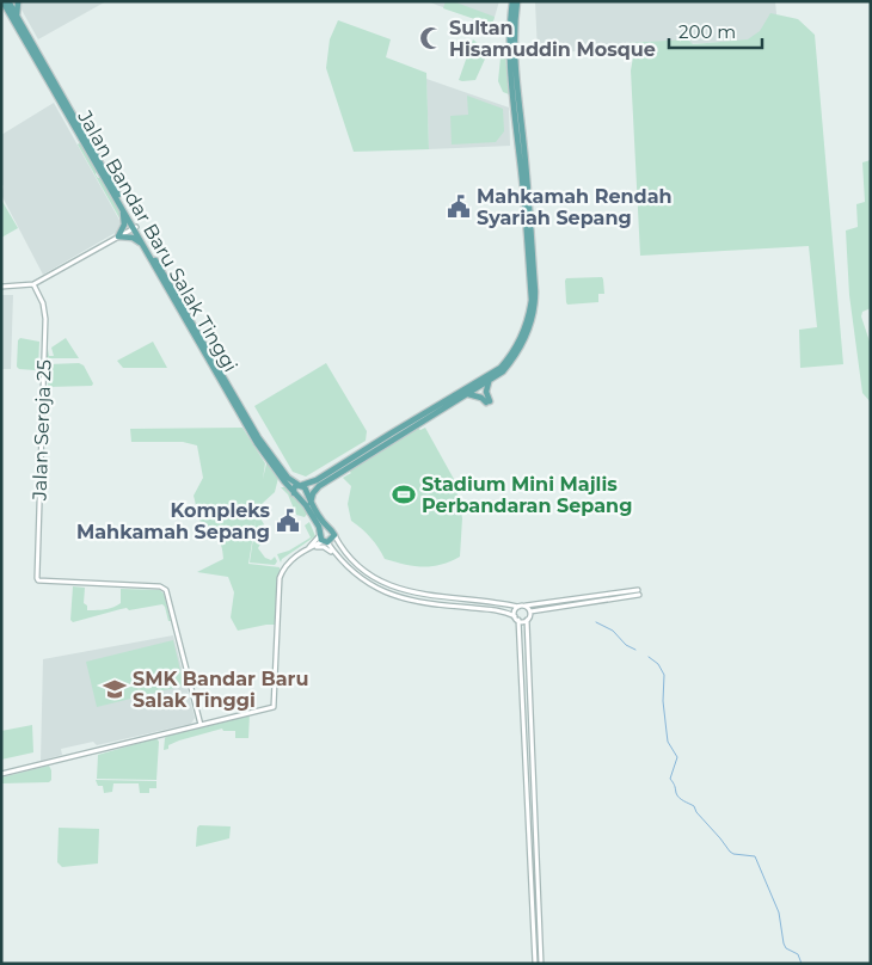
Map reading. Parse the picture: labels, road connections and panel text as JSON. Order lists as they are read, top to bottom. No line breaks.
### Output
{"streets":{"main road":["Jalan Bandar Baru Salak Tinggi"],"street":["Jalan Seroja 25"]},"places":{"mosque":["Sultan Hisamuddin Mosque"],"public building":["Mahkamah Rendah Syariah Sepang","Kompleks Mahkamah Sepang"],"sports":["Stadium Mini Majlis Perbandaran Sepang"],"school or university":["SMK Bandar Baru Salak Tinggi"]},"scale_bar":"200 m"}
